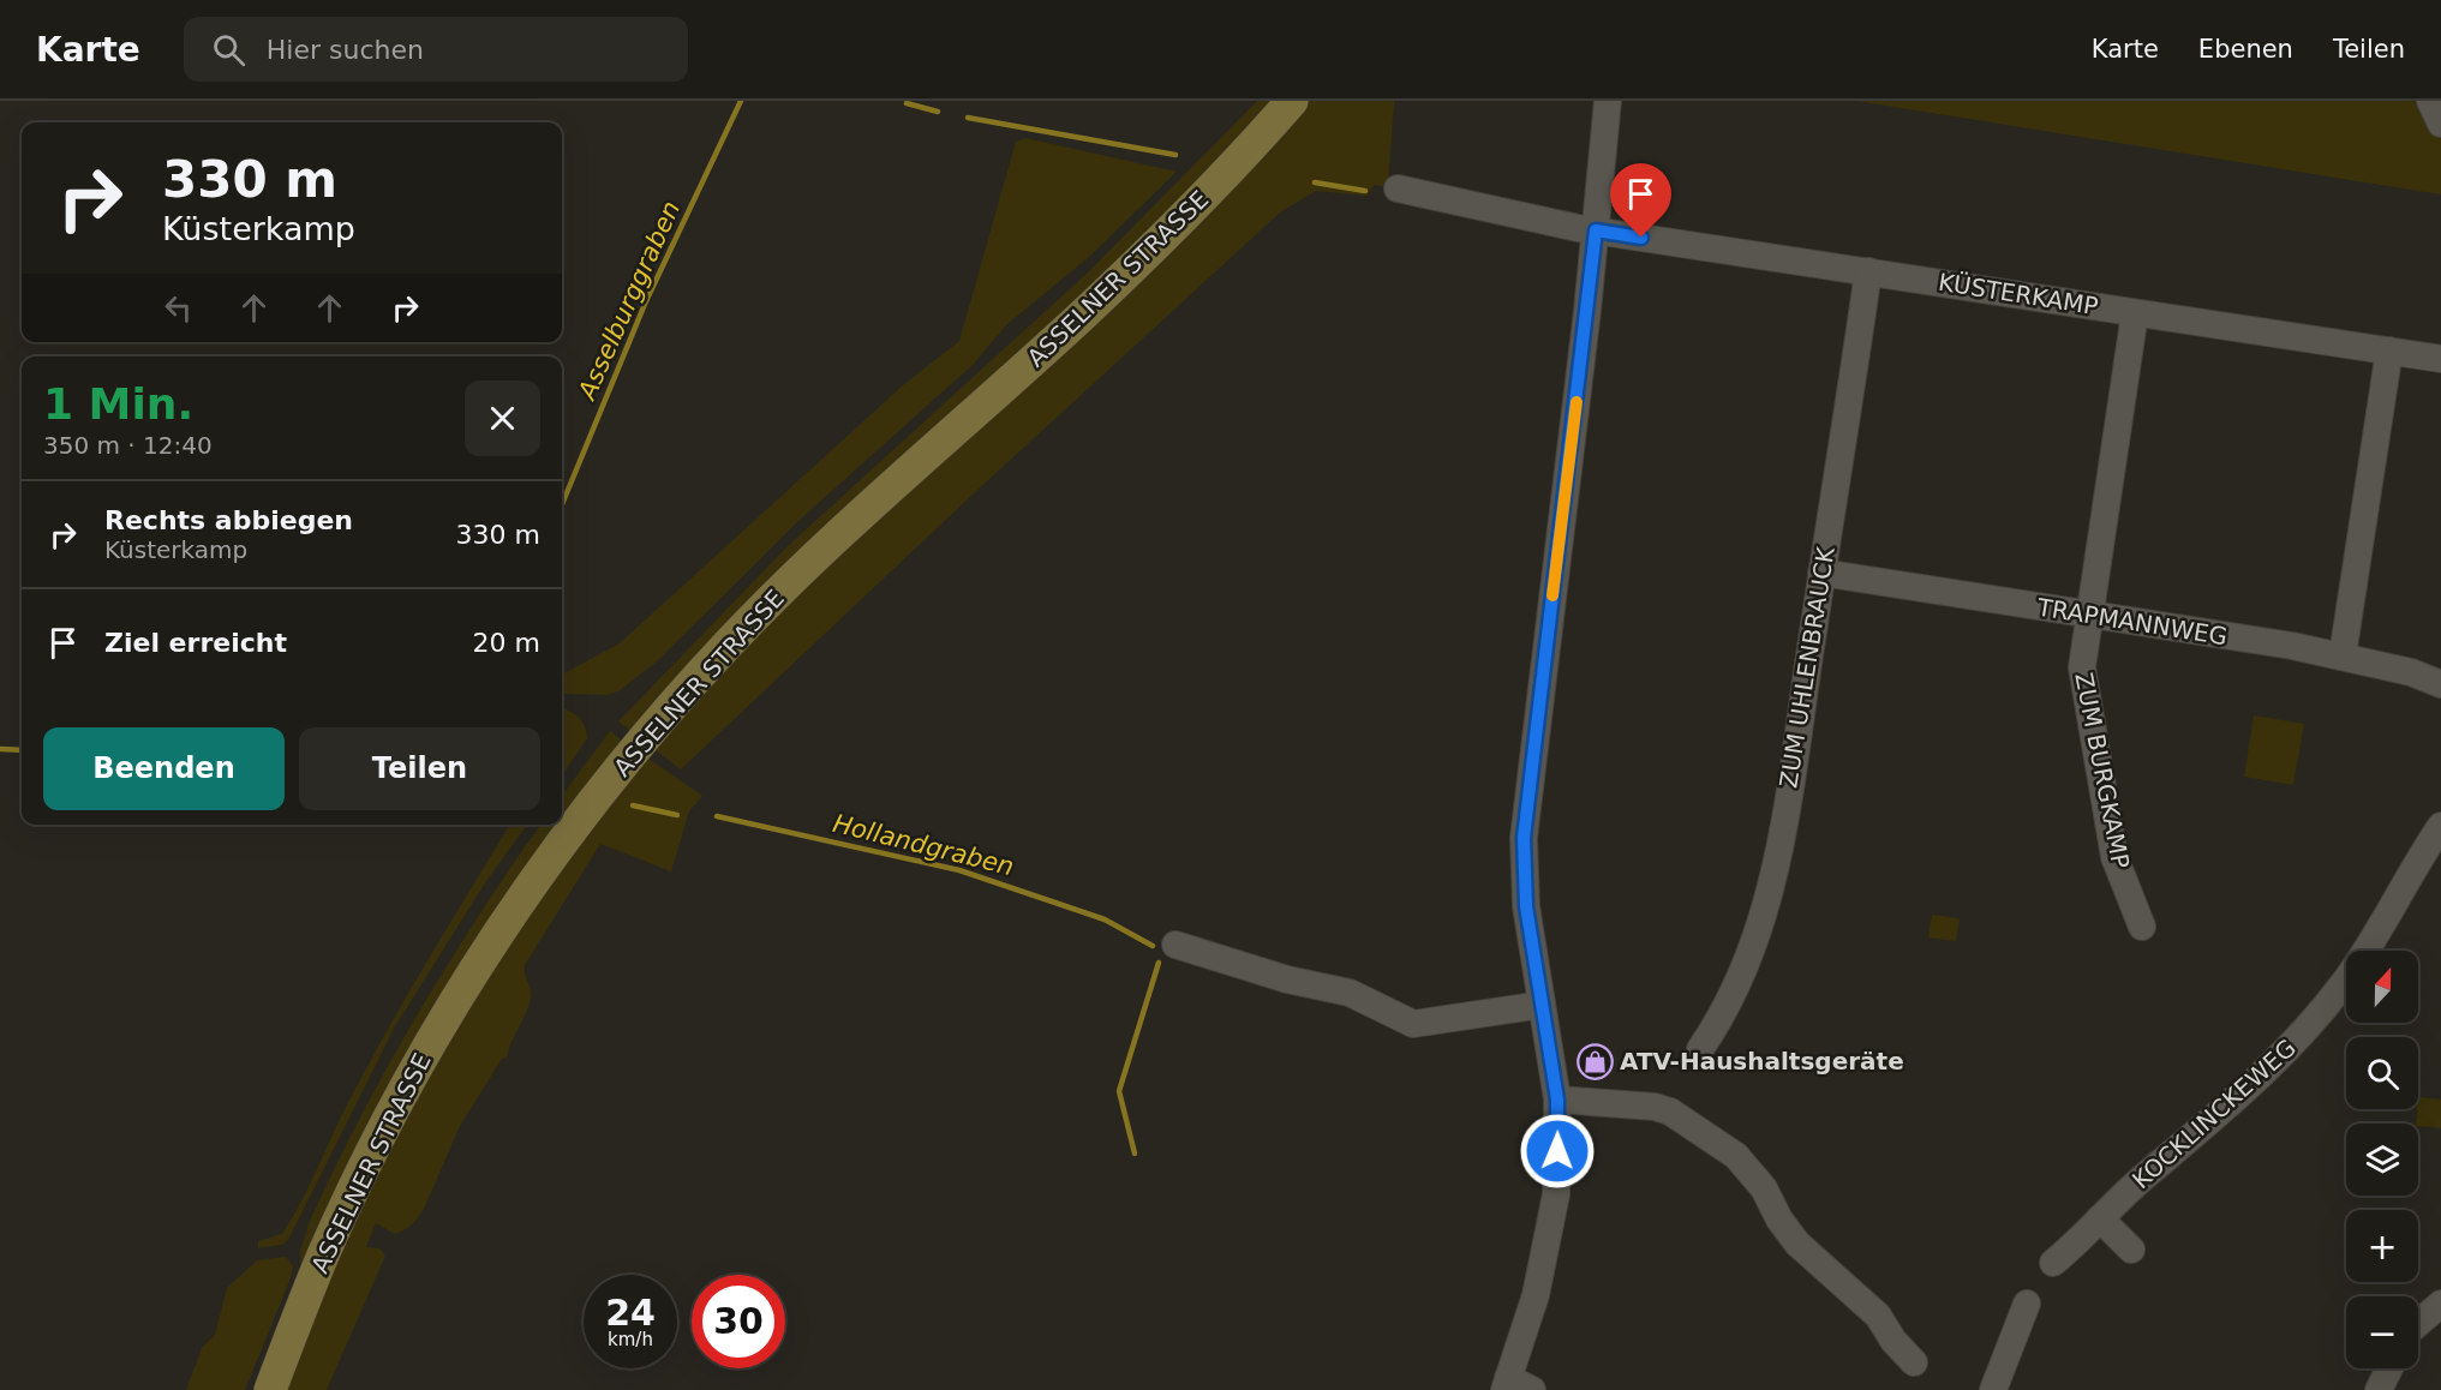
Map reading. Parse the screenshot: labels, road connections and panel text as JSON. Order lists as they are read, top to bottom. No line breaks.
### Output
{"streets":{"main road":["ASSELNER STRASSE"],"street":["KÜSTERKAMP","TRAPMANNWEG","ZUM UHLENBRAUCK","ZUM BURGKAMP","KOCKLINCKEWEG"]},"crossings":[["KÜSTERKAMP","ZUM UHLENBRAUCK"],["KÜSTERKAMP","ZUM BURGKAMP"],["TRAPMANNWEG","ZUM UHLENBRAUCK"],["TRAPMANNWEG","ZUM BURGKAMP"]],"water":["Asselburggraben","Hollandgraben"],"places":{"shop":["ATV-Haushaltsgeräte"]},"north":"top","page":{"header":"Karte","search":"Hier suchen","nav":["Karte","Ebenen","Teilen"],"turn":["330 m","Küsterkamp"],"heading":["1 Min.","350 m · 12:40"],"list":[{"name":"Rechts abbiegen","note":"Küsterkamp","value":"330 m"},{"name":"Ziel erreicht","value":"20 m"}],"buttons":["Beenden","Teilen"],"map_buttons":["+","−"],"speed":"24 km/h","limit":"30"}}
